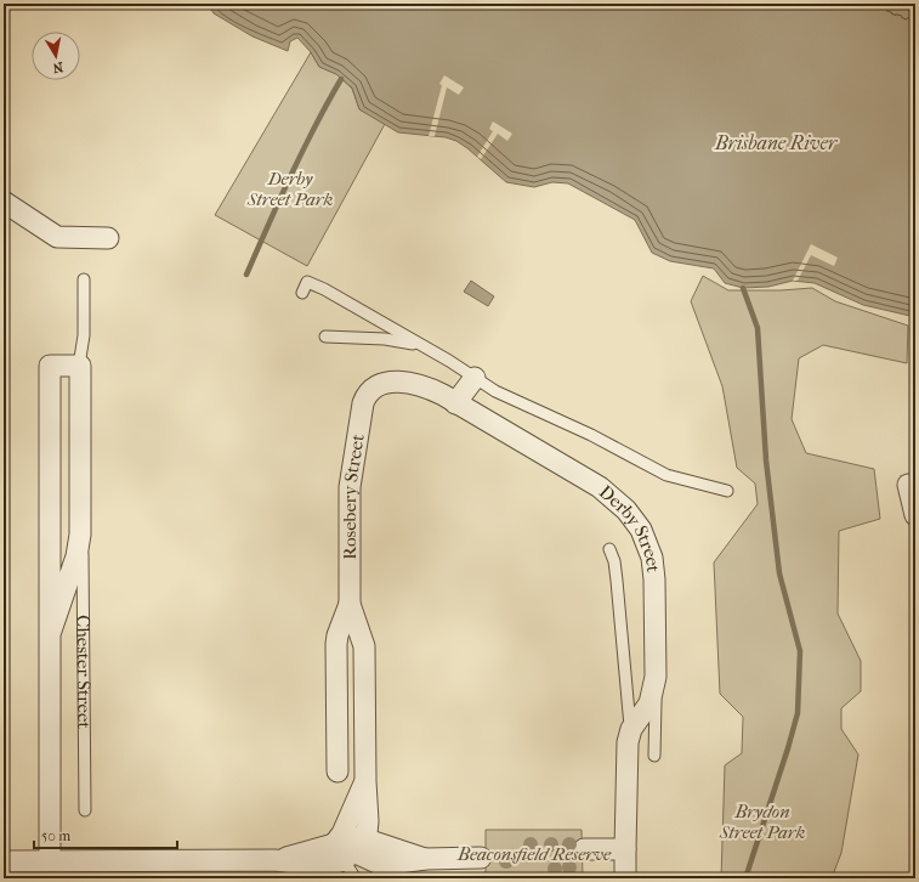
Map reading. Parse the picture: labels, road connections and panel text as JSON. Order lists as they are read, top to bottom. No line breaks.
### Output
{"streets":{"street":["Rosebery Street","Derby Street","Chester Street"]},"crossings":[["Rosebery Street","Derby Street"]],"water":["Brisbane River"],"parks":["Derby Street Park","Brydon Street Park","Beaconsfield Reserve"],"scale_bar":"50 m","north":"bottom"}
